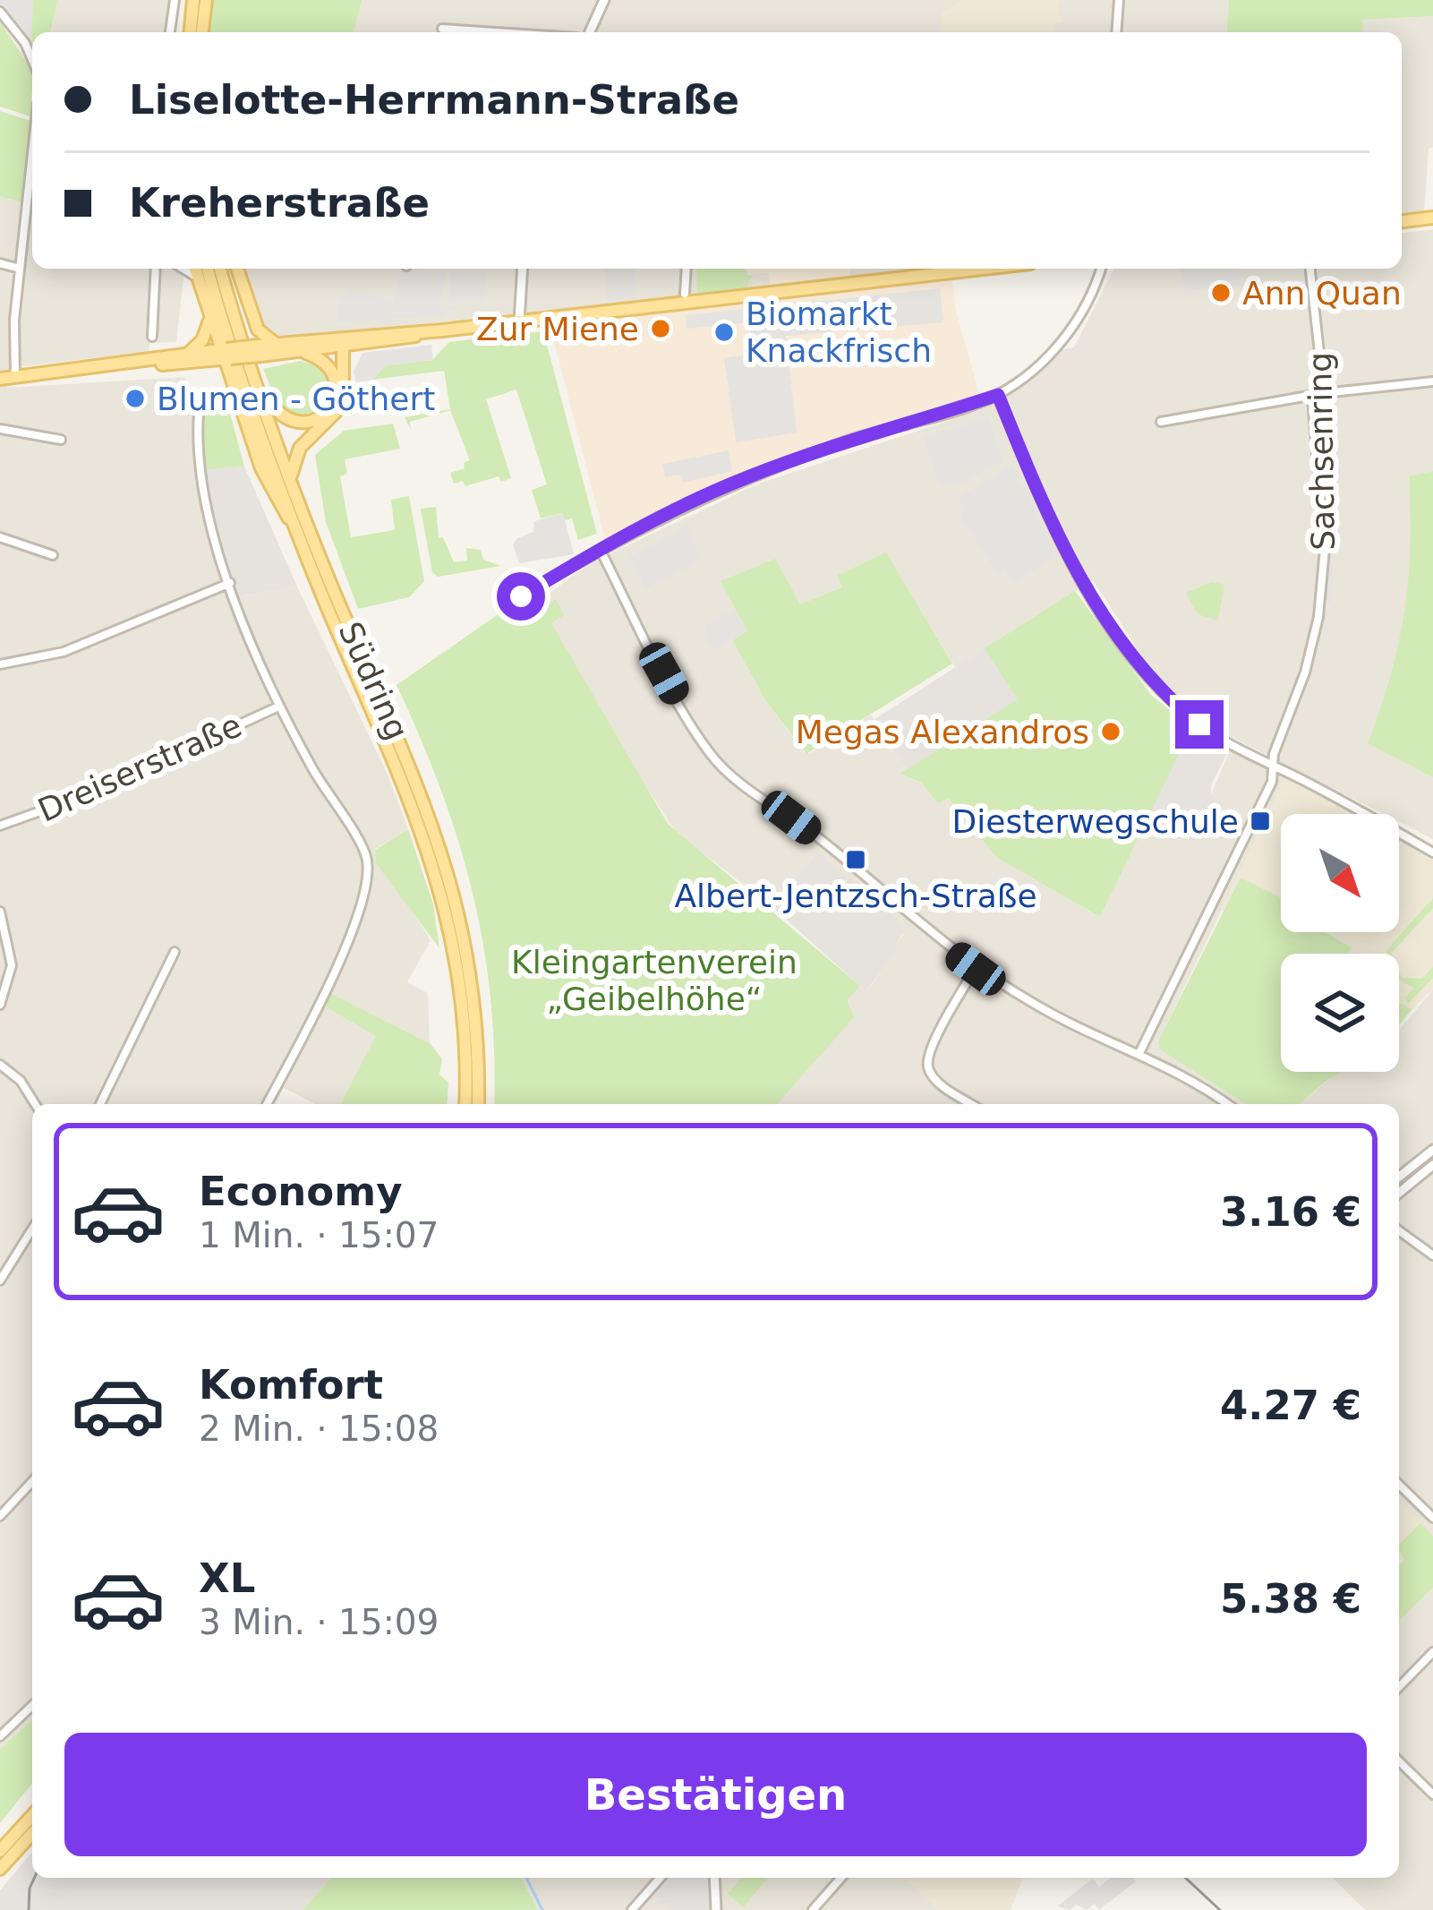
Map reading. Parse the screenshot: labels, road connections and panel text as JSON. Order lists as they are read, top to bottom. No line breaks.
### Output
{"streets":{"main road":["Südring"],"street":["Sachsenring","Dreiserstraße"]},"parks":["Kleingartenverein „Geibelhöhe“"],"places":{"other":["Ann Quan","Zur Miene","Biomarkt Knackfrisch","Blumen - Göthert","Megas Alexandros"],"transit":["Diesterwegschule","Albert-Jentzsch-Straße"]},"north":"bottom right","page":{"banner":["Liselotte-Herrmann-Straße","Kreherstraße"],"list":[{"name":"Economy","note":"1 Min. · 15:07","value":"3.16 €"},{"name":"Komfort","note":"2 Min. · 15:08","value":"4.27 €"},{"name":"XL","note":"3 Min. · 15:09","value":"5.38 €"}],"buttons":"Bestätigen"}}
